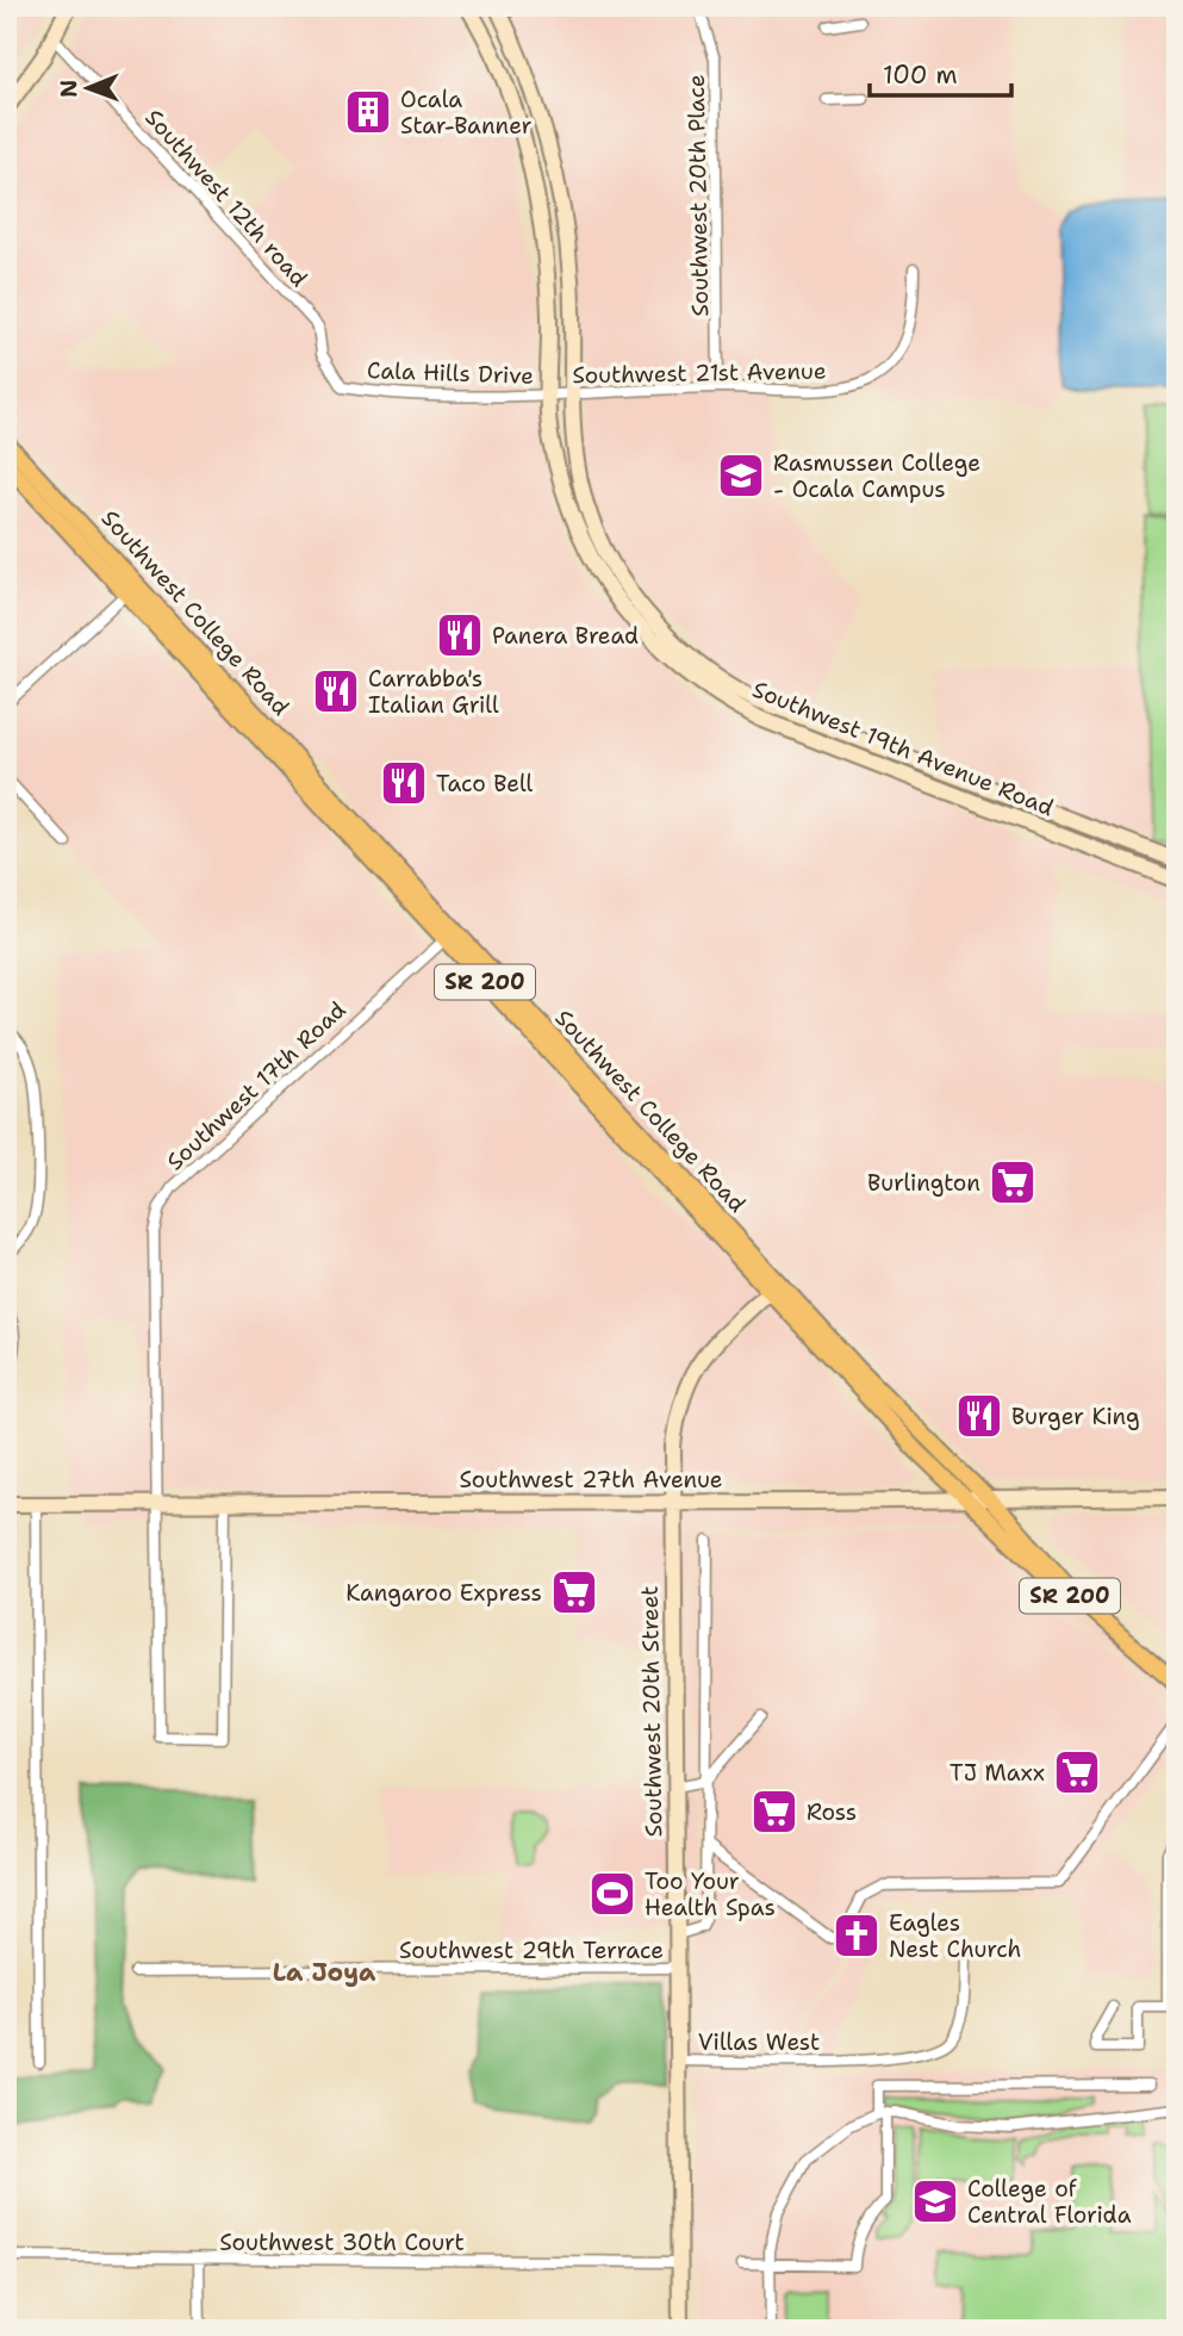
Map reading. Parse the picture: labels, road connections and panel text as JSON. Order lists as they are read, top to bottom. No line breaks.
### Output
{"streets":{"main road":["Southwest College Road","Southwest 19th Avenue Road","SR 200","Southwest 27th Avenue","Southwest 20th Street"],"street":["Southwest 20th Place","Southwest 12th road","Cala Hills Drive","Southwest 21st Avenue","Southwest 17th Road","Southwest 29th Terrace","Villas West","Southwest 30th Court"]},"crossings":[["Southwest 20th Place","Southwest 21st Avenue"],["Southwest 12th road","Cala Hills Drive"],["Cala Hills Drive","Southwest 21st Avenue"],["Cala Hills Drive","Southwest 19th Avenue Road"],["Southwest 21st Avenue","Southwest 19th Avenue Road"],["Southwest College Road","Southwest 17th Road"],["Southwest College Road","Southwest 27th Avenue"],["Southwest College Road","Southwest 20th Street"],["Southwest 17th Road","Southwest 27th Avenue"],["Southwest 27th Avenue","Southwest 20th Street"],["Southwest 20th Street","Southwest 29th Terrace"],["Southwest 20th Street","Villas West"],["Southwest 20th Street","Southwest 30th Court"]],"districts":["La Joya"],"places":{"building":["Ocala Star-Banner"],"school or university":["Rasmussen College - Ocala Campus","College of Central Florida"],"restaurant":["Panera Bread","Carrabba's Italian Grill","Taco Bell","Burger King"],"supermarket":["Burlington","Kangaroo Express","TJ Maxx","Ross"],"sports":["Too Your Health Spas"],"church":["Eagles Nest Church"]},"scale_bar":"100 m","north":"left"}
